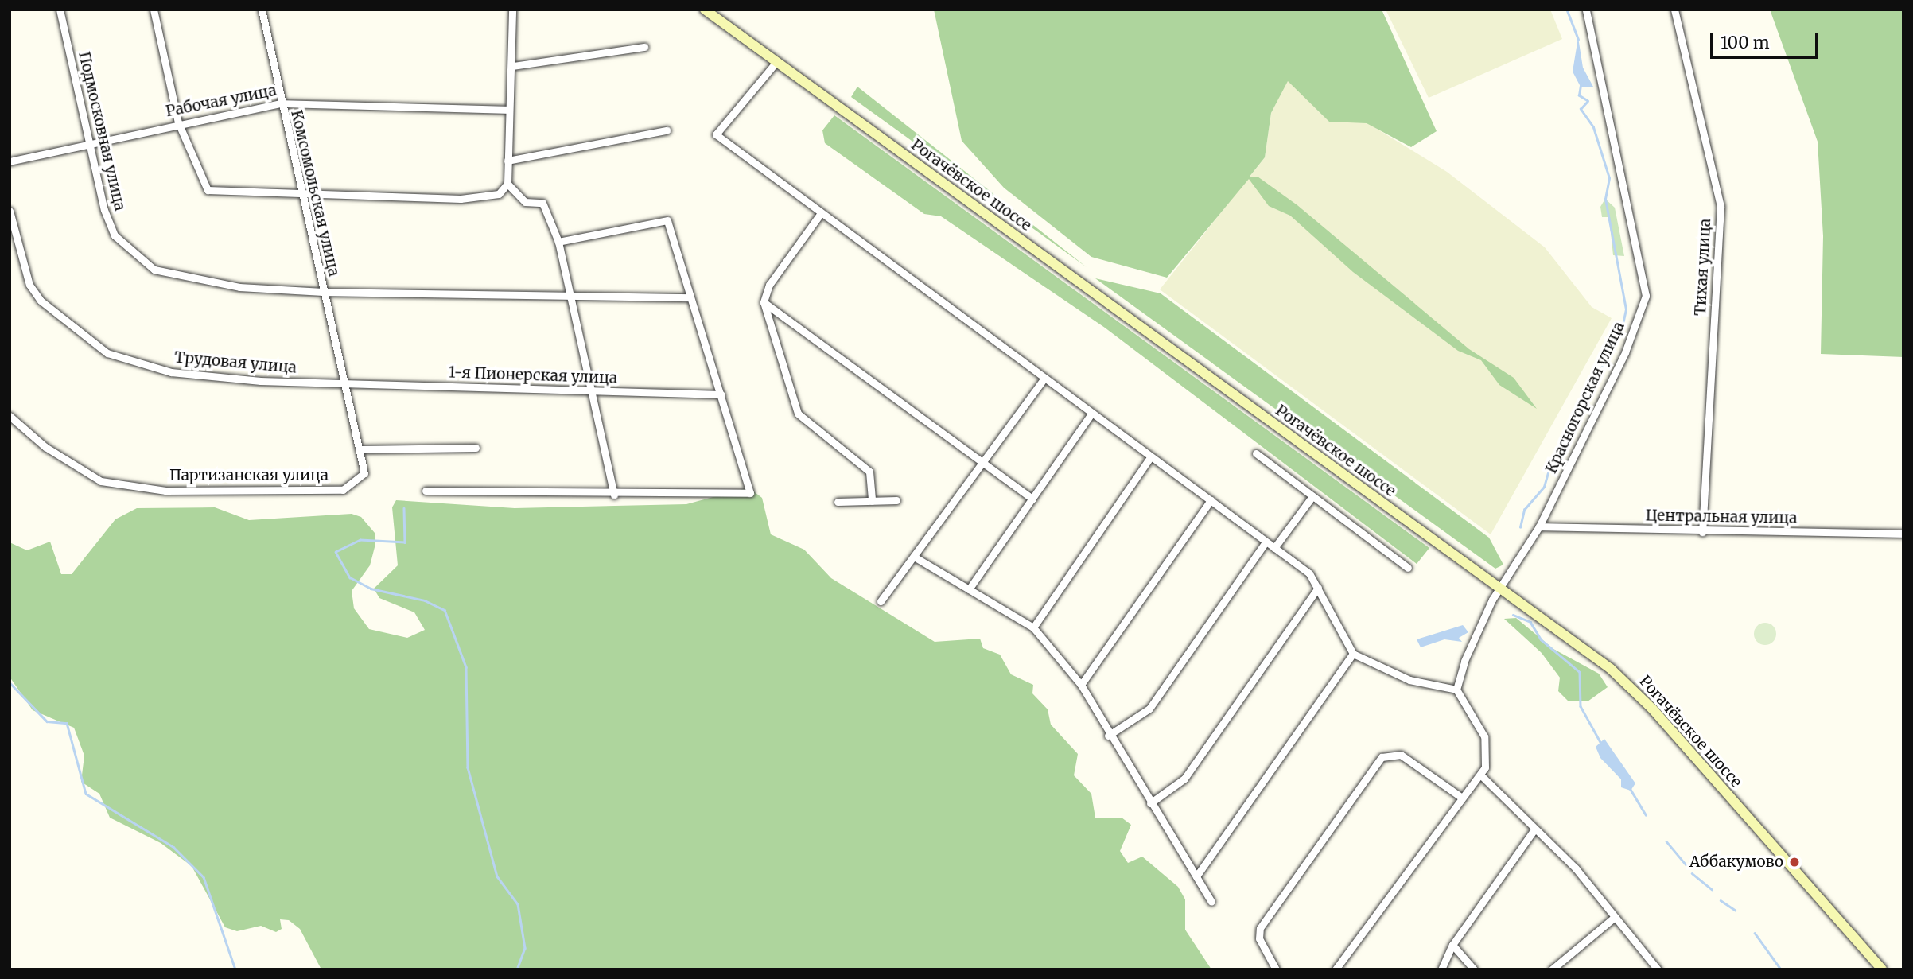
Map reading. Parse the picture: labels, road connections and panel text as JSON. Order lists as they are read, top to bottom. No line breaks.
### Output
{"streets":{"main road":["Рогачёвское шоссе"],"street":["Рабочая улица","Подмосковная улица","Комсомольская улица","Тихая улица","Трудовая улица","1-я Пионерская улица","Красногорская улица","Партизанская улица","Центральная улица"]},"crossings":[["Рабочая улица","Подмосковная улица"],["Рабочая улица","Комсомольская улица"],["Подмосковная улица","Комсомольская улица"],["Рогачёвское шоссе","Красногорская улица"],["Комсомольская улица","Трудовая улица"],["Комсомольская улица","1-я Пионерская улица"],["Комсомольская улица","Партизанская улица"],["Тихая улица","Центральная улица"],["Трудовая улица","1-я Пионерская улица"],["Трудовая улица","Партизанская улица"],["1-я Пионерская улица","Партизанская улица"],["Красногорская улица","Центральная улица"]],"places":["Аббакумово"],"scale_bar":"100 m"}
